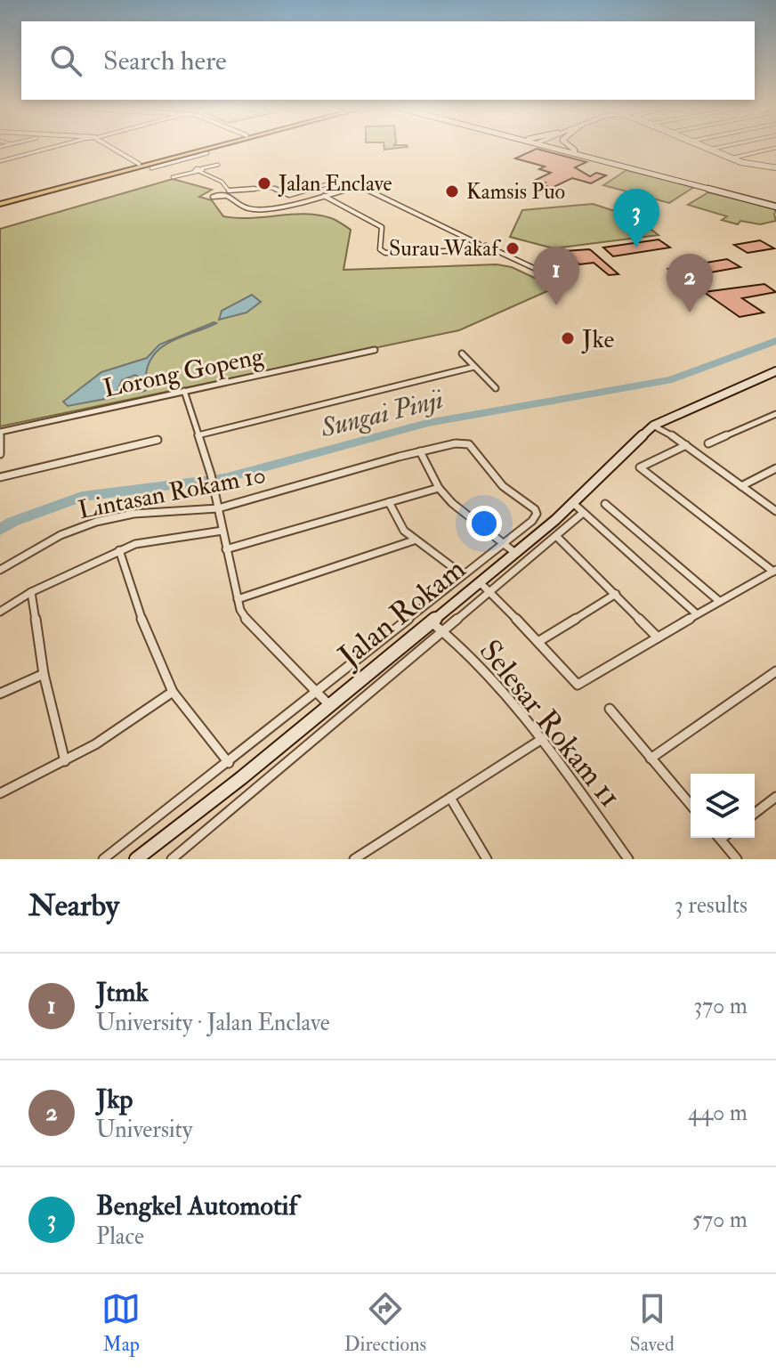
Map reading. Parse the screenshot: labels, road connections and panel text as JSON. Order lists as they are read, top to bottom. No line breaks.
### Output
{"streets":{"main road":["Jalan Rokam"],"street":["Lorong Gopeng","Lintasan Rokam 10","Selesar Rokam 11"]},"crossings":[["Lintasan Rokam 10","Jalan Rokam"],["Jalan Rokam","Selesar Rokam 11"]],"water":["Sungai Pinji"],"places":["Jalan Enclave","Kamsis Puo","Surau Wakaf","Jke"],"page":{"search":"Search here","pins":["3","1","2"],"heading":["Nearby","3 results"],"list":[{"mark":"1","name":"Jtmk","note":"University · Jalan Enclave","value":"370 m"},{"mark":"2","name":"Jkp","note":"University","value":"440 m"},{"mark":"3","name":"Bengkel Automotif","note":"Place","value":"570 m"}],"nav":["Map","Directions","Saved"]}}
